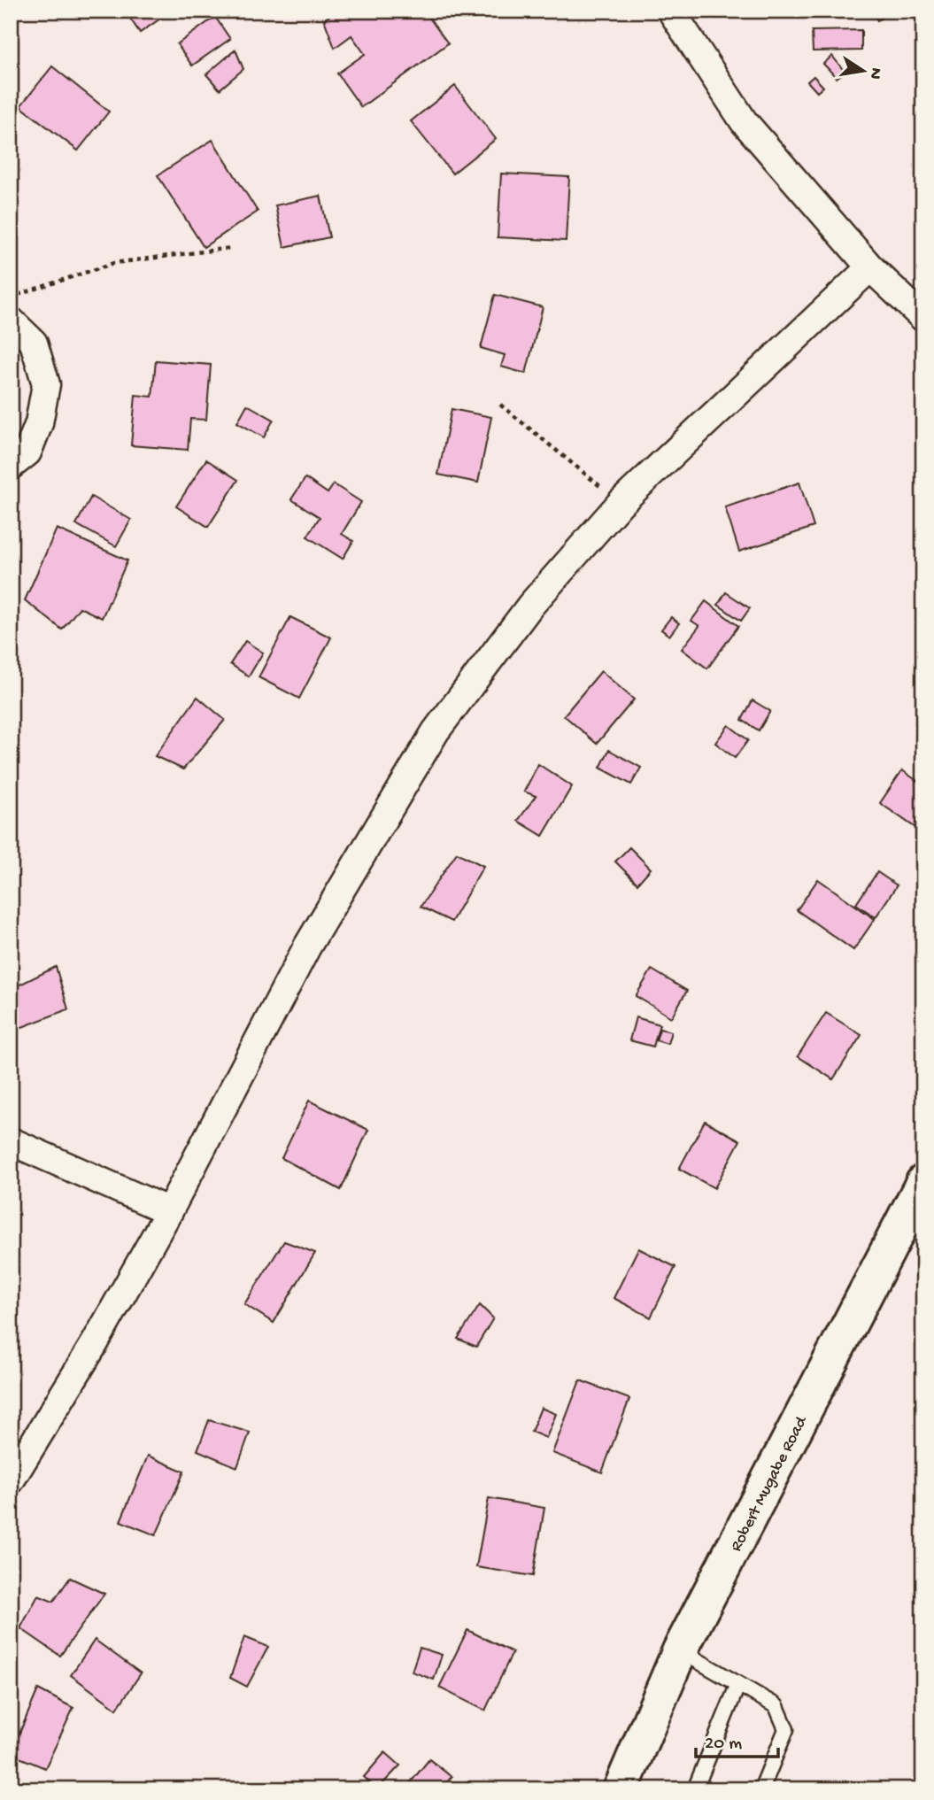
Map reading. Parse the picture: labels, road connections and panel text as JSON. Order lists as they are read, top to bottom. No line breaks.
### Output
{"streets":{"main road":["Robert Mugabe Road"]},"scale_bar":"20 m","north":"right"}
